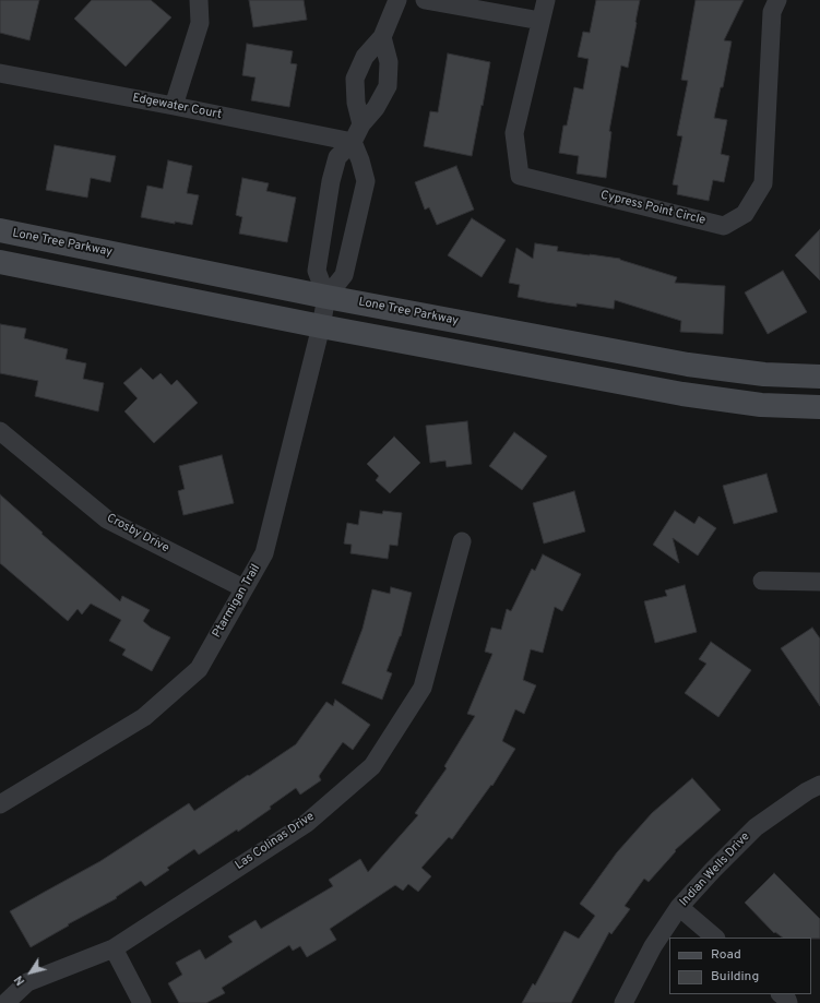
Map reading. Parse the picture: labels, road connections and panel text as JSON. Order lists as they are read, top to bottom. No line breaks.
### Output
{"streets":{"street":["Edgewater Court","Cypress Point Circle","Lone Tree Parkway","Crosby Drive","Ptarmigan Trail","Las Colinas Drive","Indian Wells Drive"]},"crossings":[["Lone Tree Parkway","Ptarmigan Trail"],["Crosby Drive","Ptarmigan Trail"]],"legend":["Road","Building"],"north":"bottom left"}
